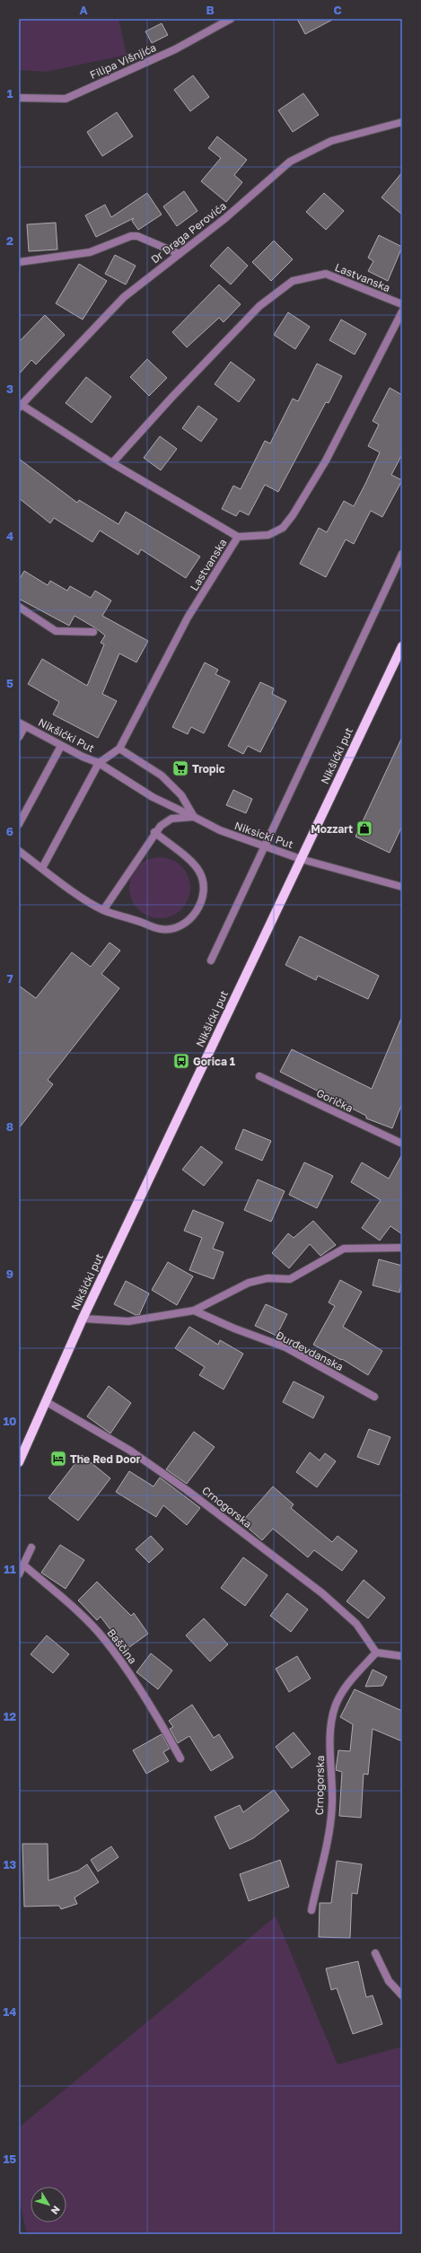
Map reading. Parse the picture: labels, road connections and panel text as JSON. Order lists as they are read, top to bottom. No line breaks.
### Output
{"streets":{"main road":["Nikšićki put"],"street":["Filipa Višnjića","Dr Draga Perovića","Lastvanska","Nikšićki Put","Niksicki Put","Gorička","Đurđevdanska","Crnogorska","Baščina"]},"crossings":[["Lastvanska","Nikšićki Put"],["Nikšićki put","Niksicki Put"],["Nikšićki put","Crnogorska"]],"places":{"supermarket":["Tropic"],"shop":["Mozzart"],"bus stop":["Gorica 1"],"hotel":["The Red Door"]},"north":"bottom right","grid":{"columns":["A","B","C"],"rows":["1","2","3","4","5","6","7","8","9","10","11","12","13","14","15"]}}
